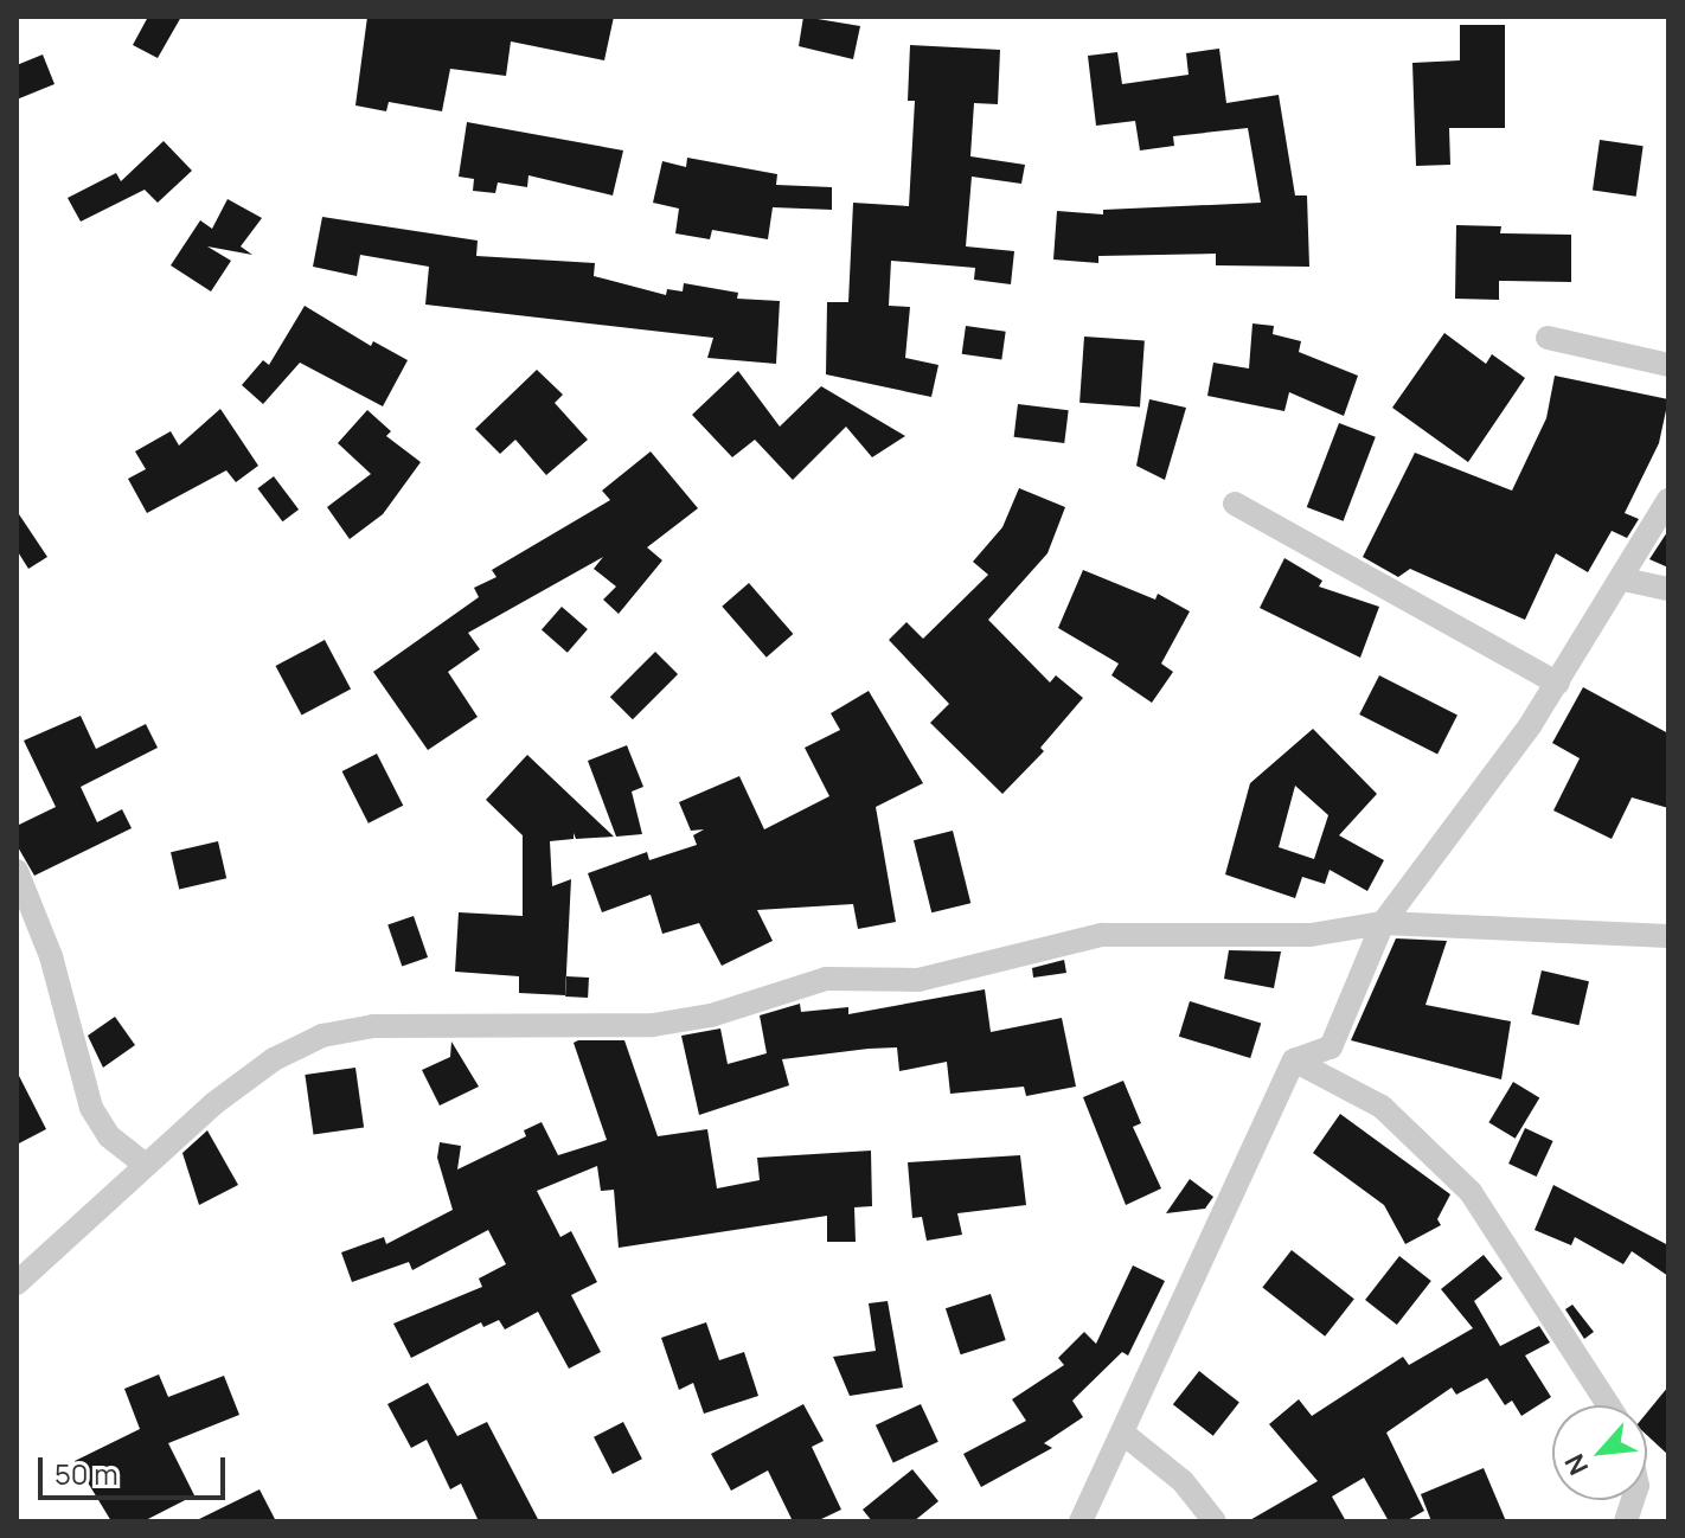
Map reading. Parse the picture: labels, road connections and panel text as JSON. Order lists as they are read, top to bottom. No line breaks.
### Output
{"scale_bar":"50 m","north":"bottom left"}
